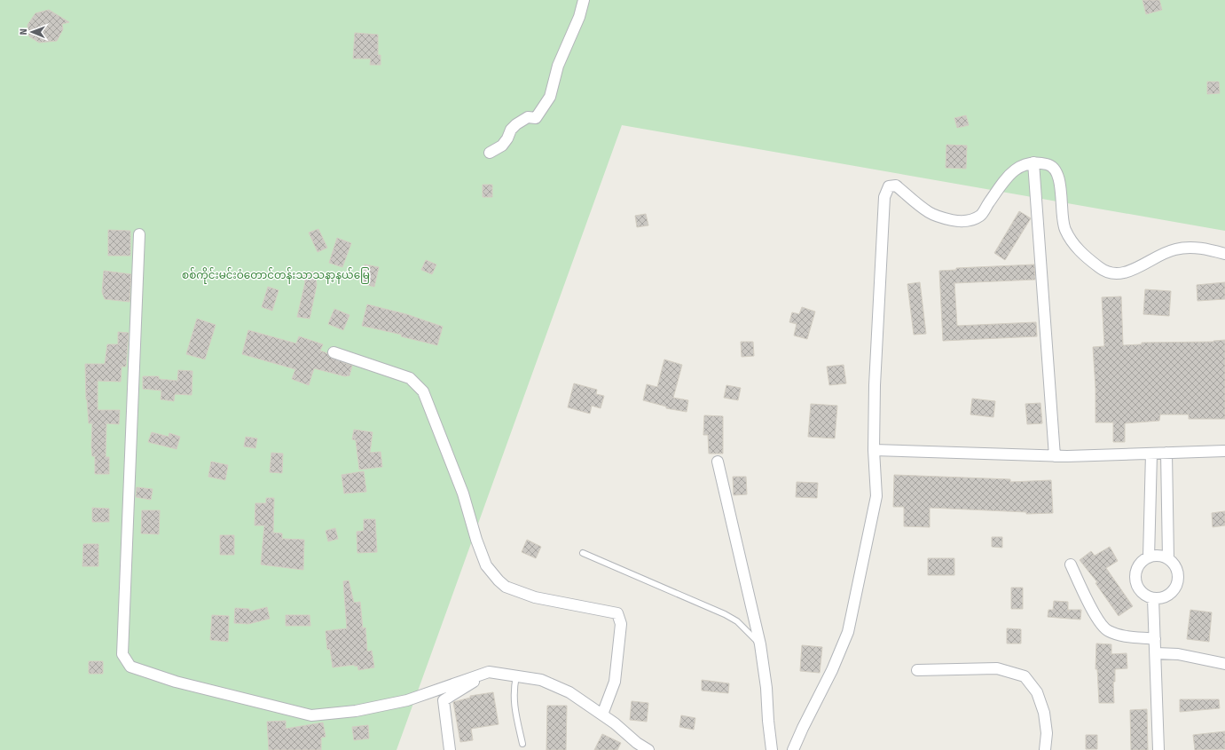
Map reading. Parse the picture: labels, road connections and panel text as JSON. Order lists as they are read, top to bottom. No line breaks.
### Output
{"parks":["စစ်ကိုင်းမင်းဝံတောင်တန်းသာသနာ့နယ်မြေ"],"north":"left"}
